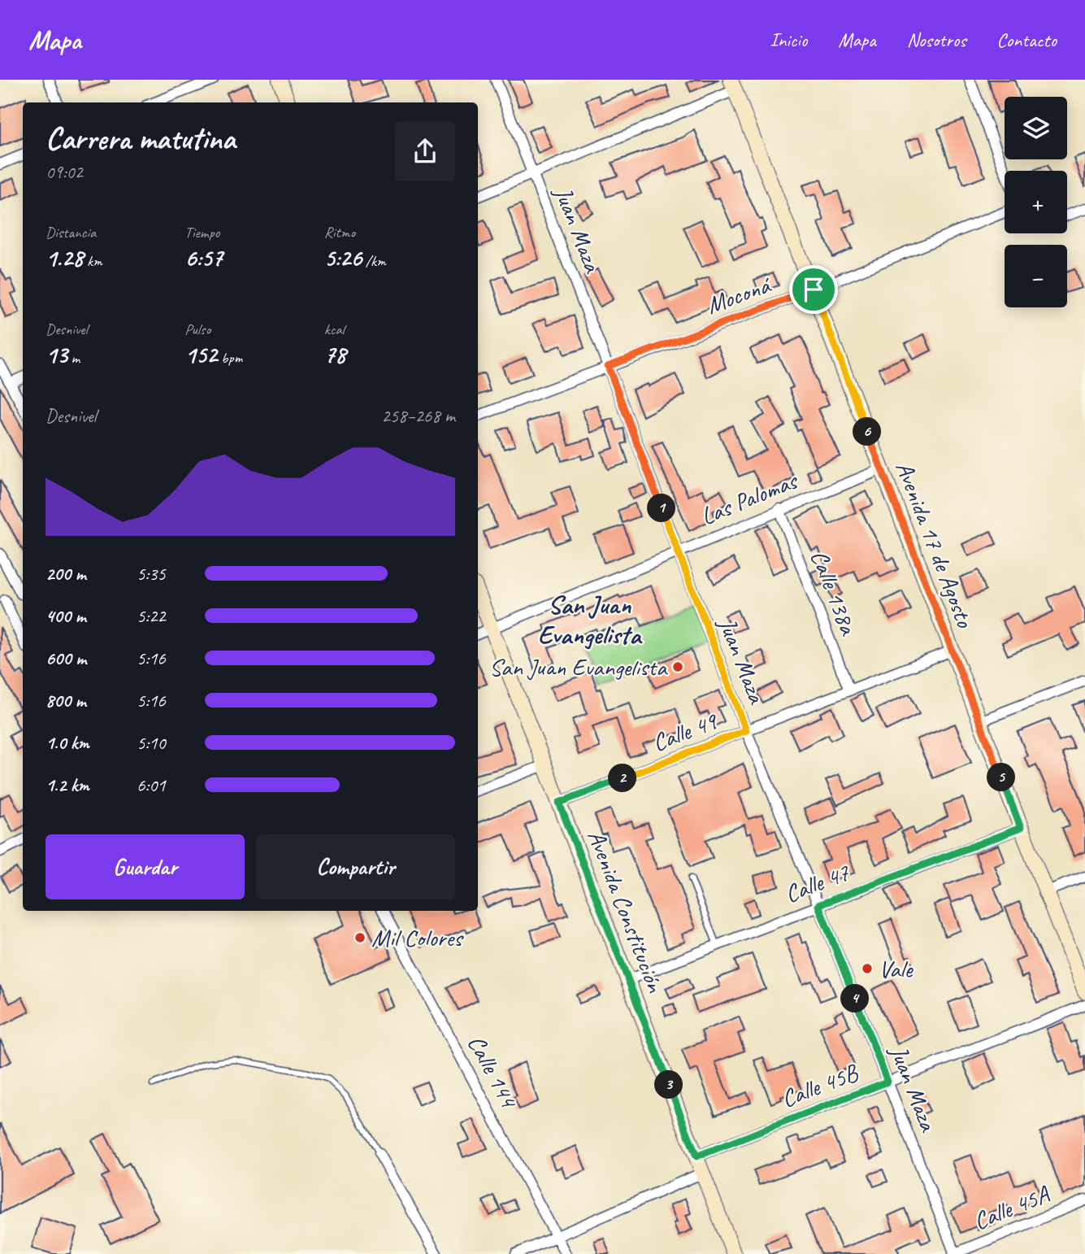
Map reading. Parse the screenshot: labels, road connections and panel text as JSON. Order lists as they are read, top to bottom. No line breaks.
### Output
{"streets":{"main road":["Avenida 17 de Agosto","Avenida Constitución"],"street":["Juan Maza","Moconá","Las Palomas","Calle 138a","Calle 49","Calle 47","Calle 144","Calle 45B","Calle 45A"]},"crossings":[["Juan Maza","Moconá"],["Juan Maza","Las Palomas"],["Juan Maza","Calle 49"],["Juan Maza","Calle 47"],["Juan Maza","Calle 45B"],["Juan Maza","Calle 45A"],["Moconá","Avenida 17 de Agosto"],["Las Palomas","Avenida 17 de Agosto"],["Las Palomas","Calle 138a"],["Las Palomas","Avenida Constitución"],["Avenida 17 de Agosto","Calle 49"],["Avenida 17 de Agosto","Calle 47"],["Calle 138a","Calle 49"],["Calle 49","Avenida Constitución"],["Calle 47","Avenida Constitución"],["Avenida Constitución","Calle 45B"]],"districts":["San Juan Evangelista"],"places":["San Juan Evangelista","Mil Colores","Vale"],"page":{"header":"Mapa","nav":["Inicio","Mapa","Nosotros","Contacto"],"map_buttons":["+","−"],"heading":["Carrera matutina","09:02"],"stats":[["Distancia","1.28 km"],["Tiempo","6:57"],["Ritmo","5:26 /km"],["Desnivel","13 m"],["Pulso","152 bpm"],["kcal","78"]],"chart":["Desnivel","258–268 m"],"pins":["6","1","5","2","4","3"],"list":[{"name":"200 m","note":"5:35"},{"name":"400 m","note":"5:22"},{"name":"600 m","note":"5:16"},{"name":"800 m","note":"5:16"},{"name":"1.0 km","note":"5:10"},{"name":"1.2 km","note":"6:01"}],"buttons":["Guardar","Compartir"]}}
